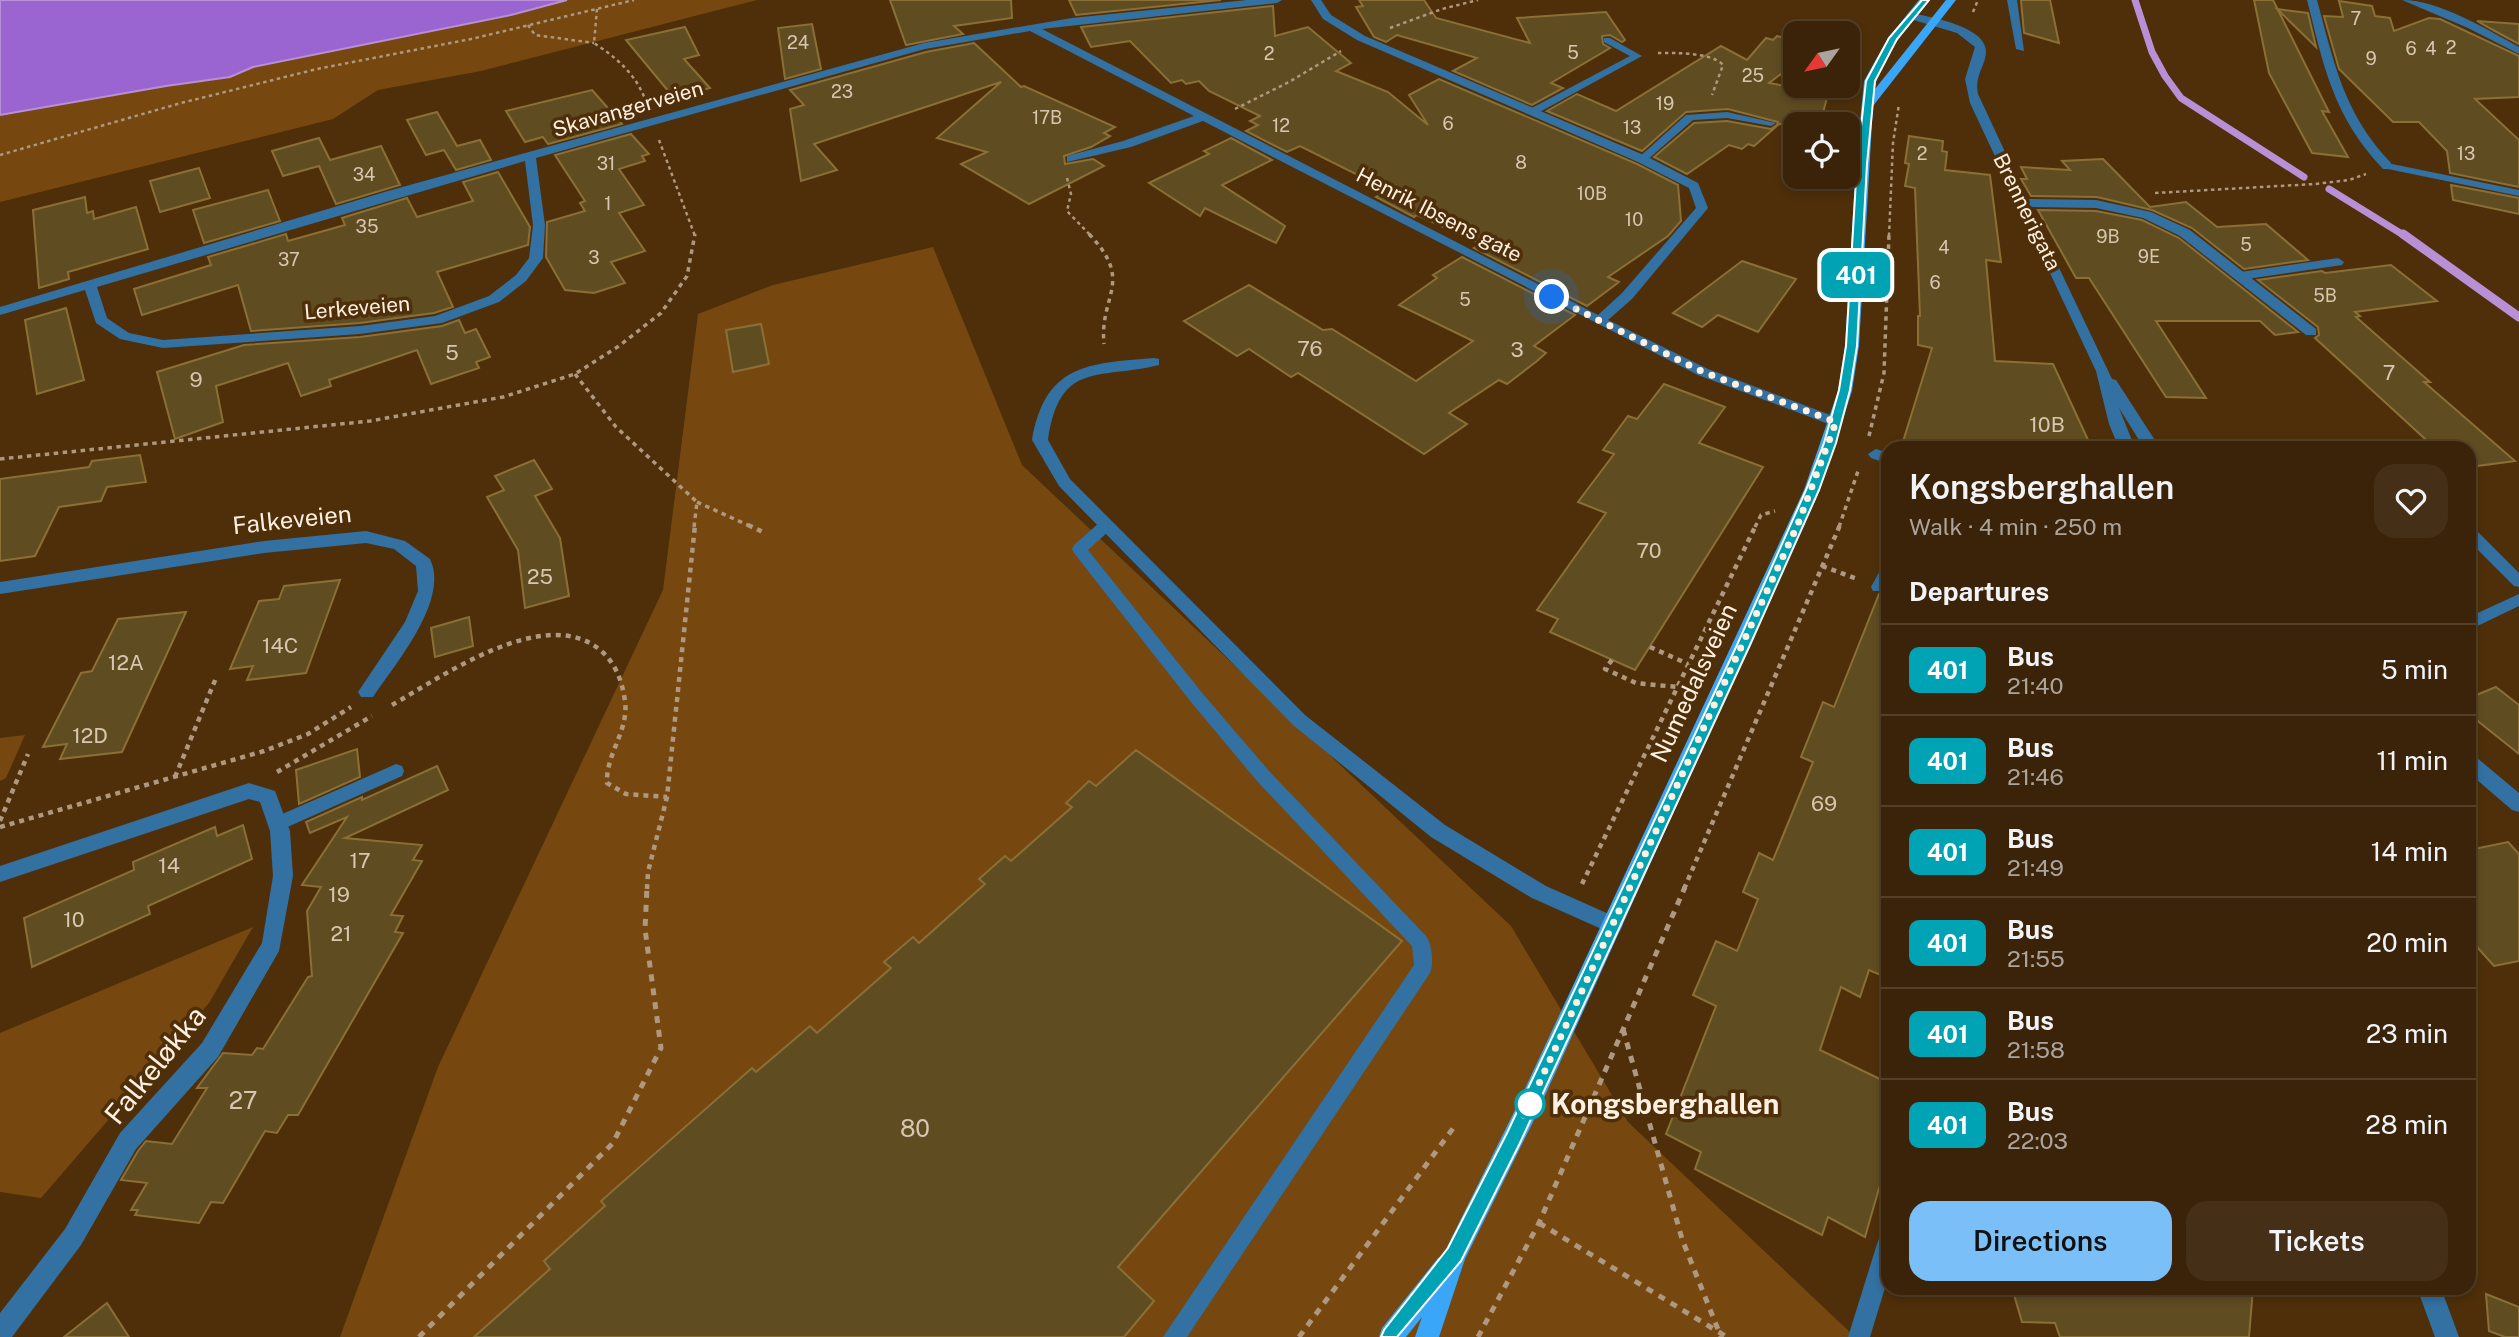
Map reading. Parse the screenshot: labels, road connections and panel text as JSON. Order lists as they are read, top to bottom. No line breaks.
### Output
{"streets":{"main road":["Numedalsveien"],"street":["Skavangerveien","Brennerigata","Henrik Ibsens gate","Lerkeveien","Falkeveien","Falkeløkka"]},"crossings":[["Skavangerveien","Henrik Ibsens gate"],["Skavangerveien","Lerkeveien"],["Brennerigata","Numedalsveien"],["Henrik Ibsens gate","Numedalsveien"]],"places":["Kongsberghallen"],"lines":["bus line 401"],"house_numbers":["7","24","2","6","4","5","2","9","25","23","19","17B","6","12","13","2","13","8","31","34","10B","1","10","35","9B","5","4","9E","3","37","6","5B","5","76","3","5","7","9","10B","70","25","14C","12A","12D","69","17","14","19","10","21","27","80"],"north":"bottom left","page":{"on_map":"401","heading":[["Kongsberghallen","Walk · 4 min · 250 m"],"Departures"],"list":[{"mark":"401","name":"Bus","note":"21:40","value":"5 min"},{"mark":"401","name":"Bus","note":"21:46","value":"11 min"},{"mark":"401","name":"Bus","note":"21:49","value":"14 min"},{"mark":"401","name":"Bus","note":"21:55","value":"20 min"},{"mark":"401","name":"Bus","note":"21:58","value":"23 min"},{"mark":"401","name":"Bus","note":"22:03","value":"28 min"}],"buttons":["Directions","Tickets"]}}
